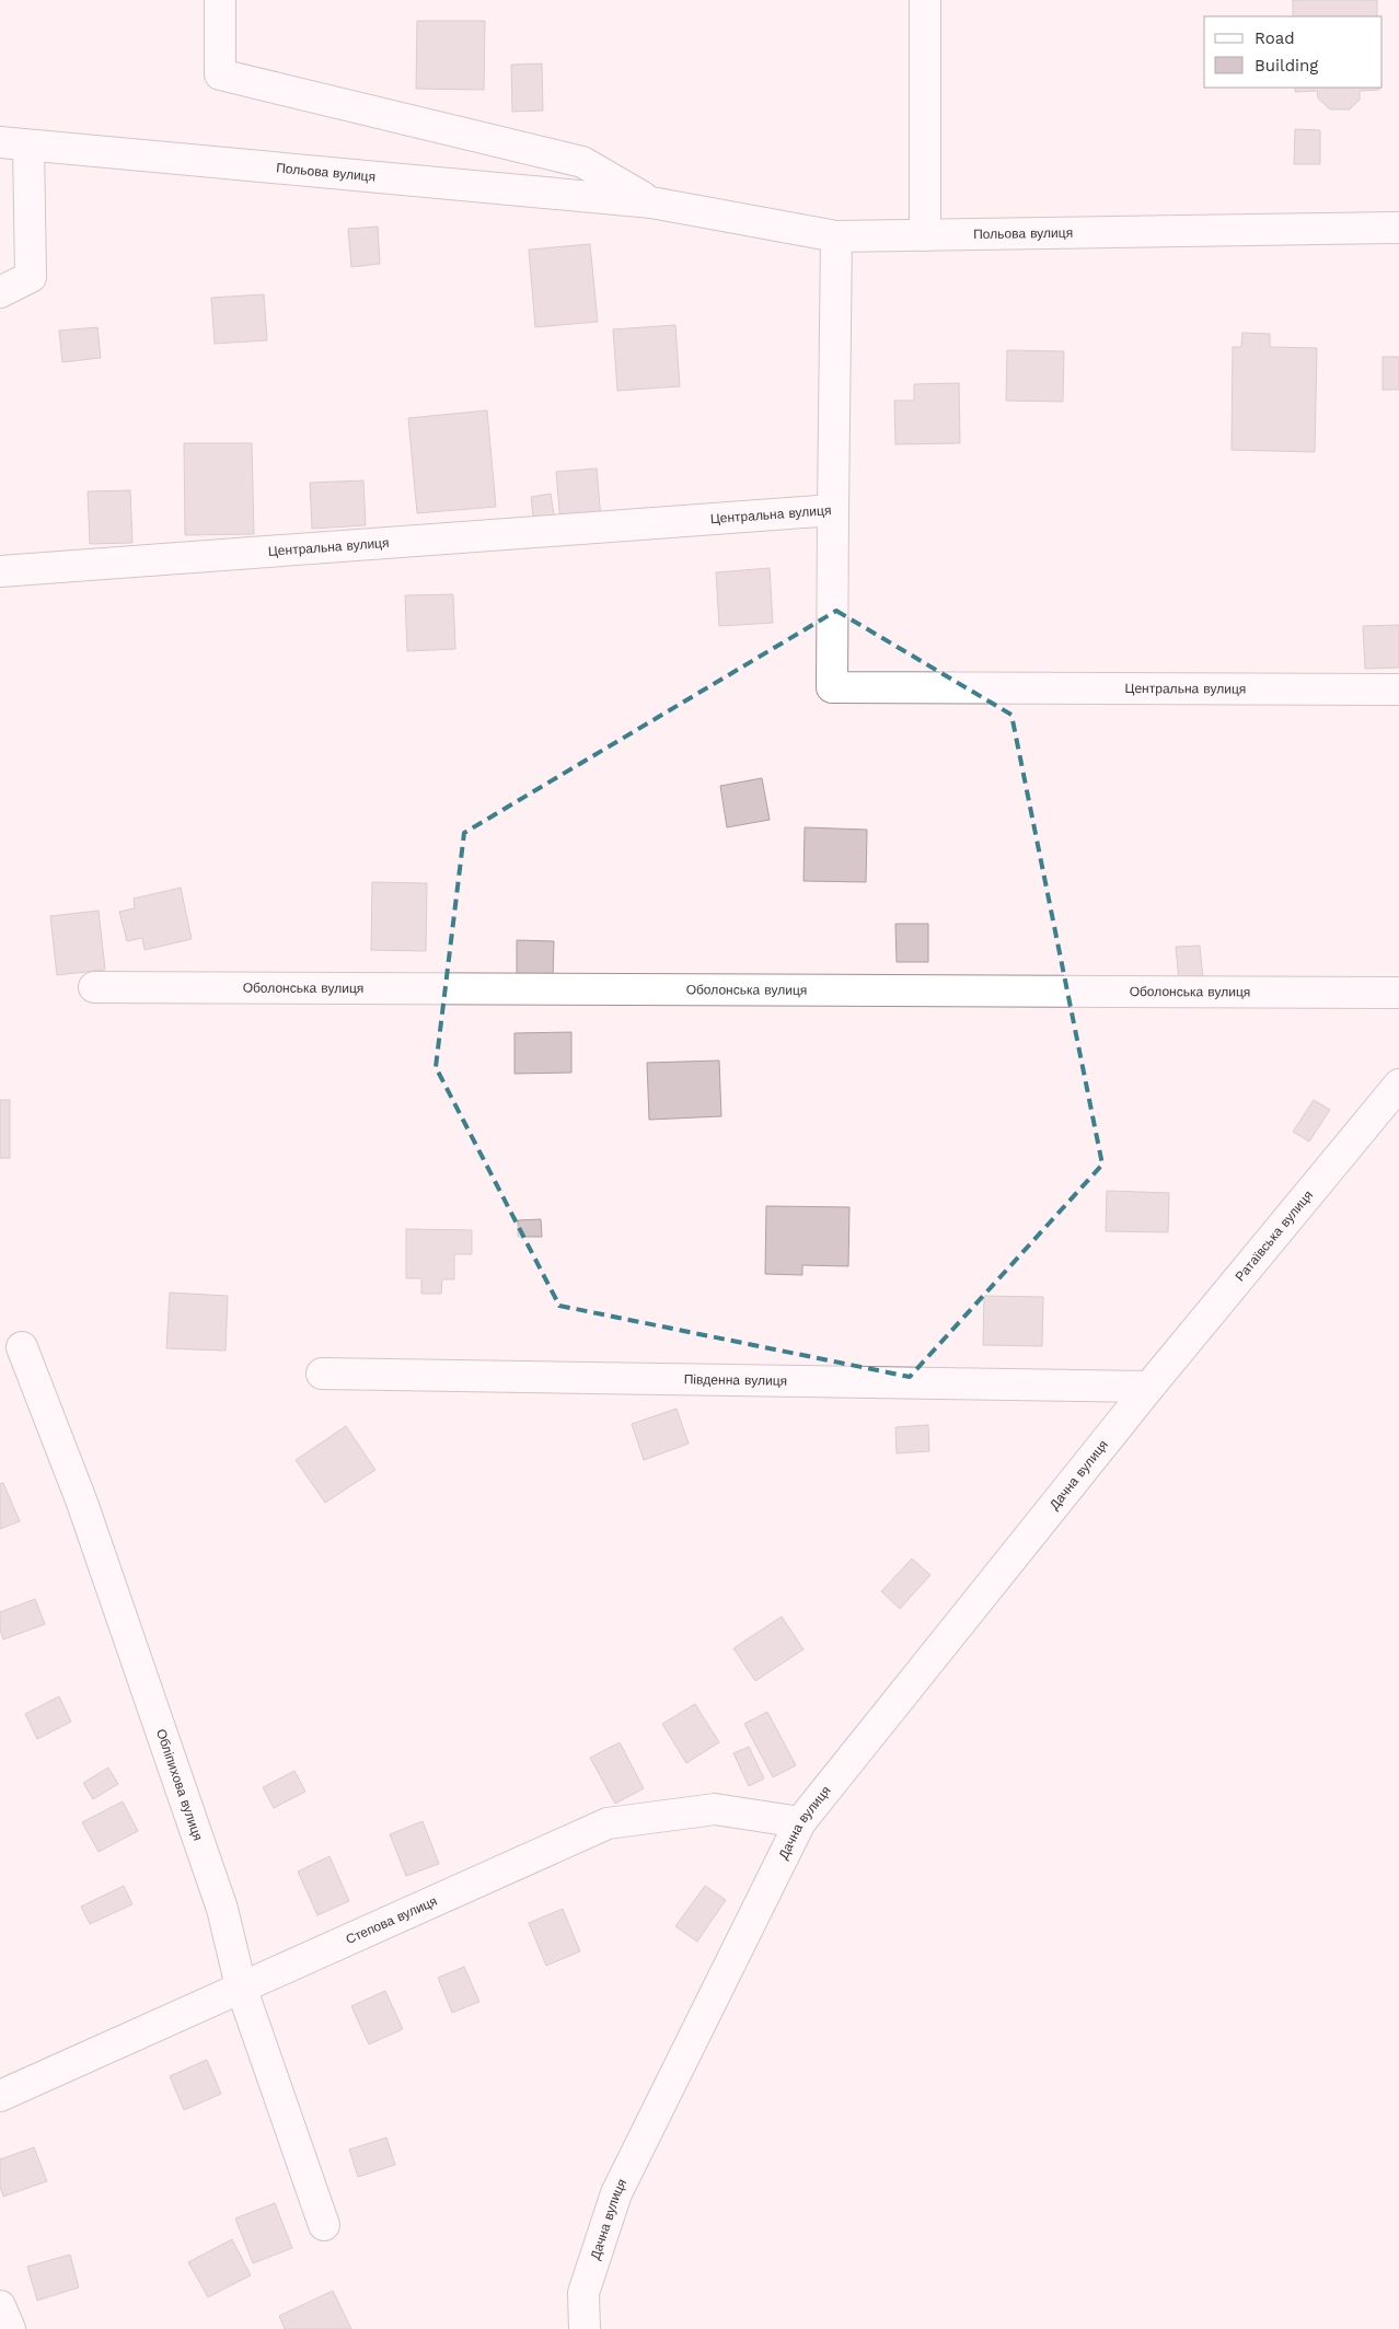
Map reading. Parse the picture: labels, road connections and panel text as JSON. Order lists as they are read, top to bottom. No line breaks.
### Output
{"streets":{"street":["Польова вулиця","Центральна вулиця","Оболонська вулиця","Ратаївська вулиця","Південна вулиця","Дачна вулиця","Обліпихова вулиця","Степова вулиця"]},"crossings":[["Ратаївська вулиця","Південна вулиця"],["Ратаївська вулиця","Дачна вулиця"],["Південна вулиця","Дачна вулиця"],["Дачна вулиця","Степова вулиця"],["Обліпихова вулиця","Степова вулиця"]],"legend":["Road","Building"]}
